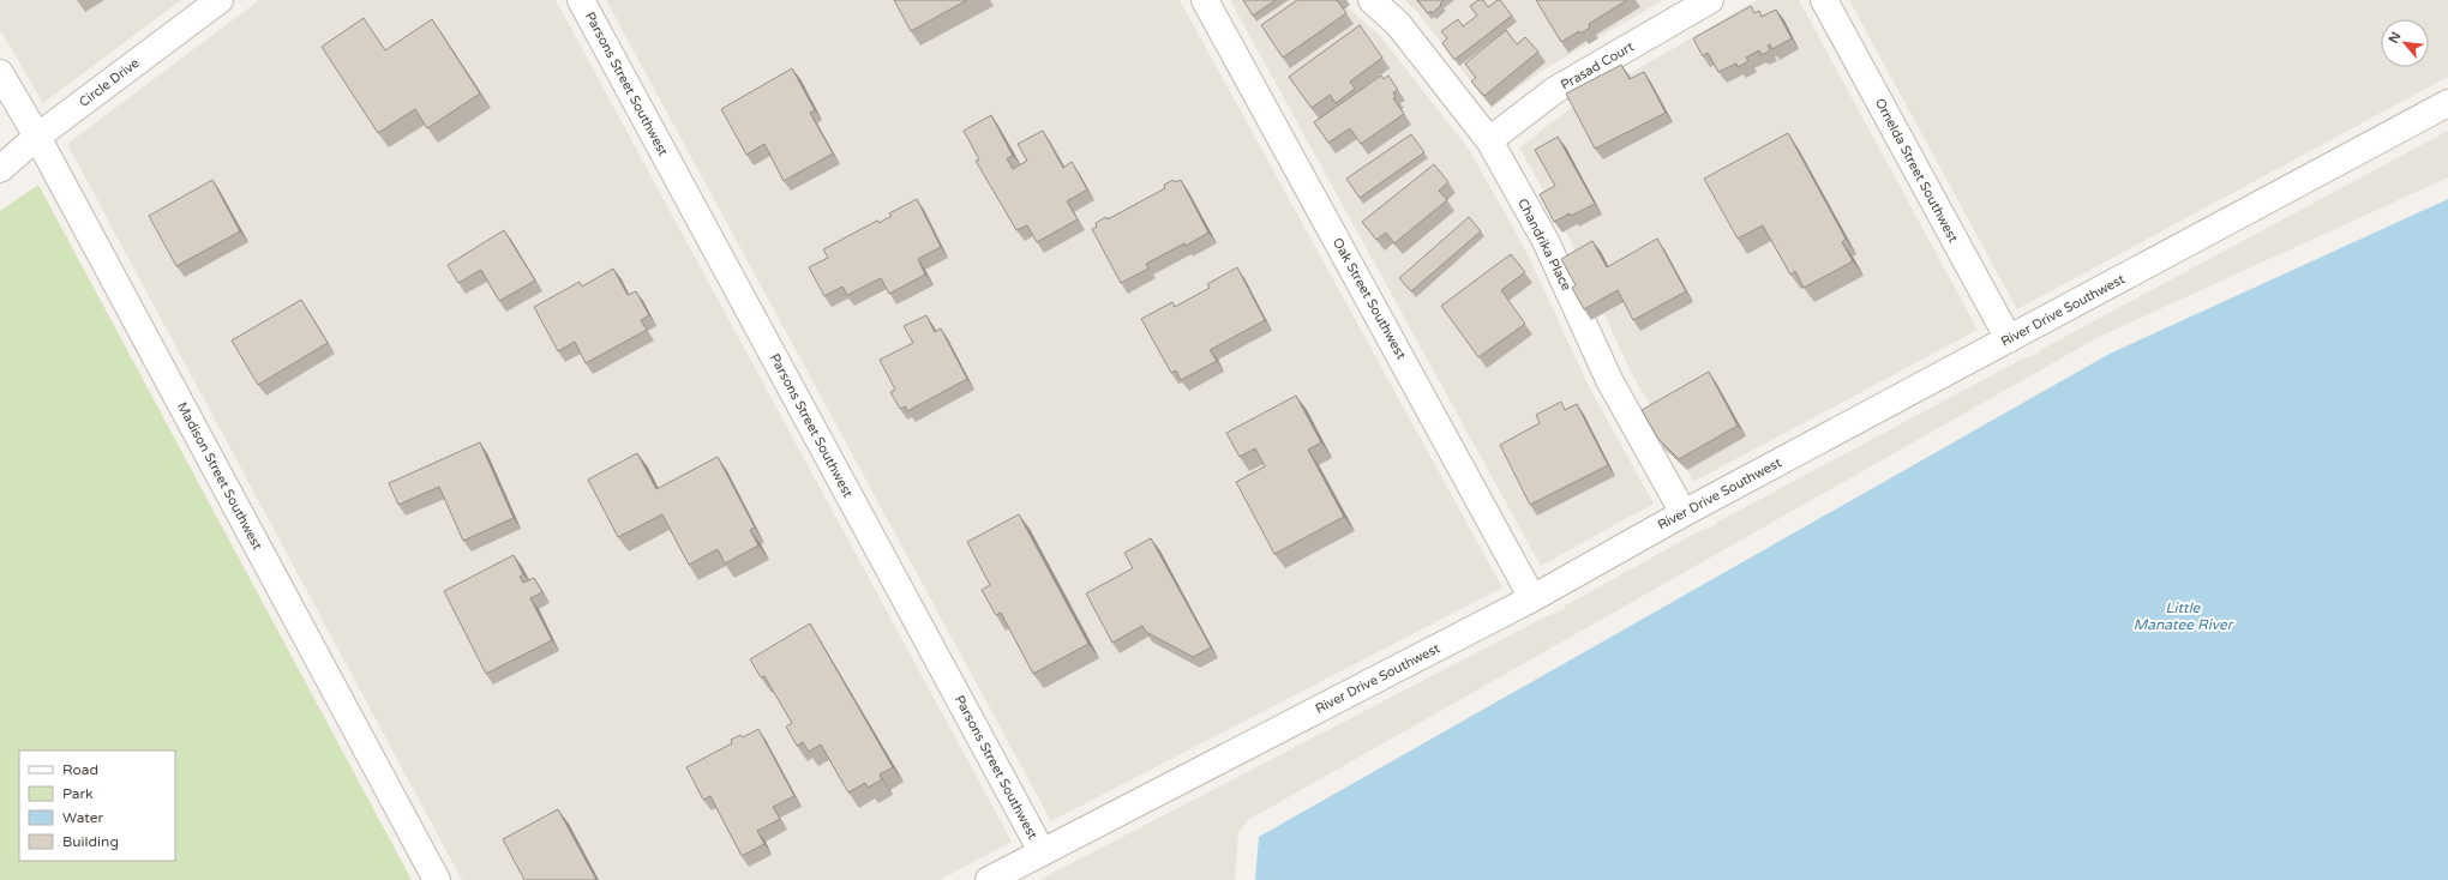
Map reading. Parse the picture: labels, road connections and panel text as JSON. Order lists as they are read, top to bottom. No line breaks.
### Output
{"streets":{"street":["Prasad Court","Circle Drive","Parsons Street Southwest","Ornelda Street Southwest","Chandrika Place","Oak Street Southwest","River Drive Southwest","Madison Street Southwest"]},"crossings":[["Prasad Court","Chandrika Place"],["Circle Drive","Madison Street Southwest"],["Parsons Street Southwest","River Drive Southwest"],["Ornelda Street Southwest","River Drive Southwest"],["Chandrika Place","River Drive Southwest"],["Oak Street Southwest","River Drive Southwest"]],"water":["Little Manatee River"],"legend":["Road","Park","Water","Building"],"north":"top left"}
